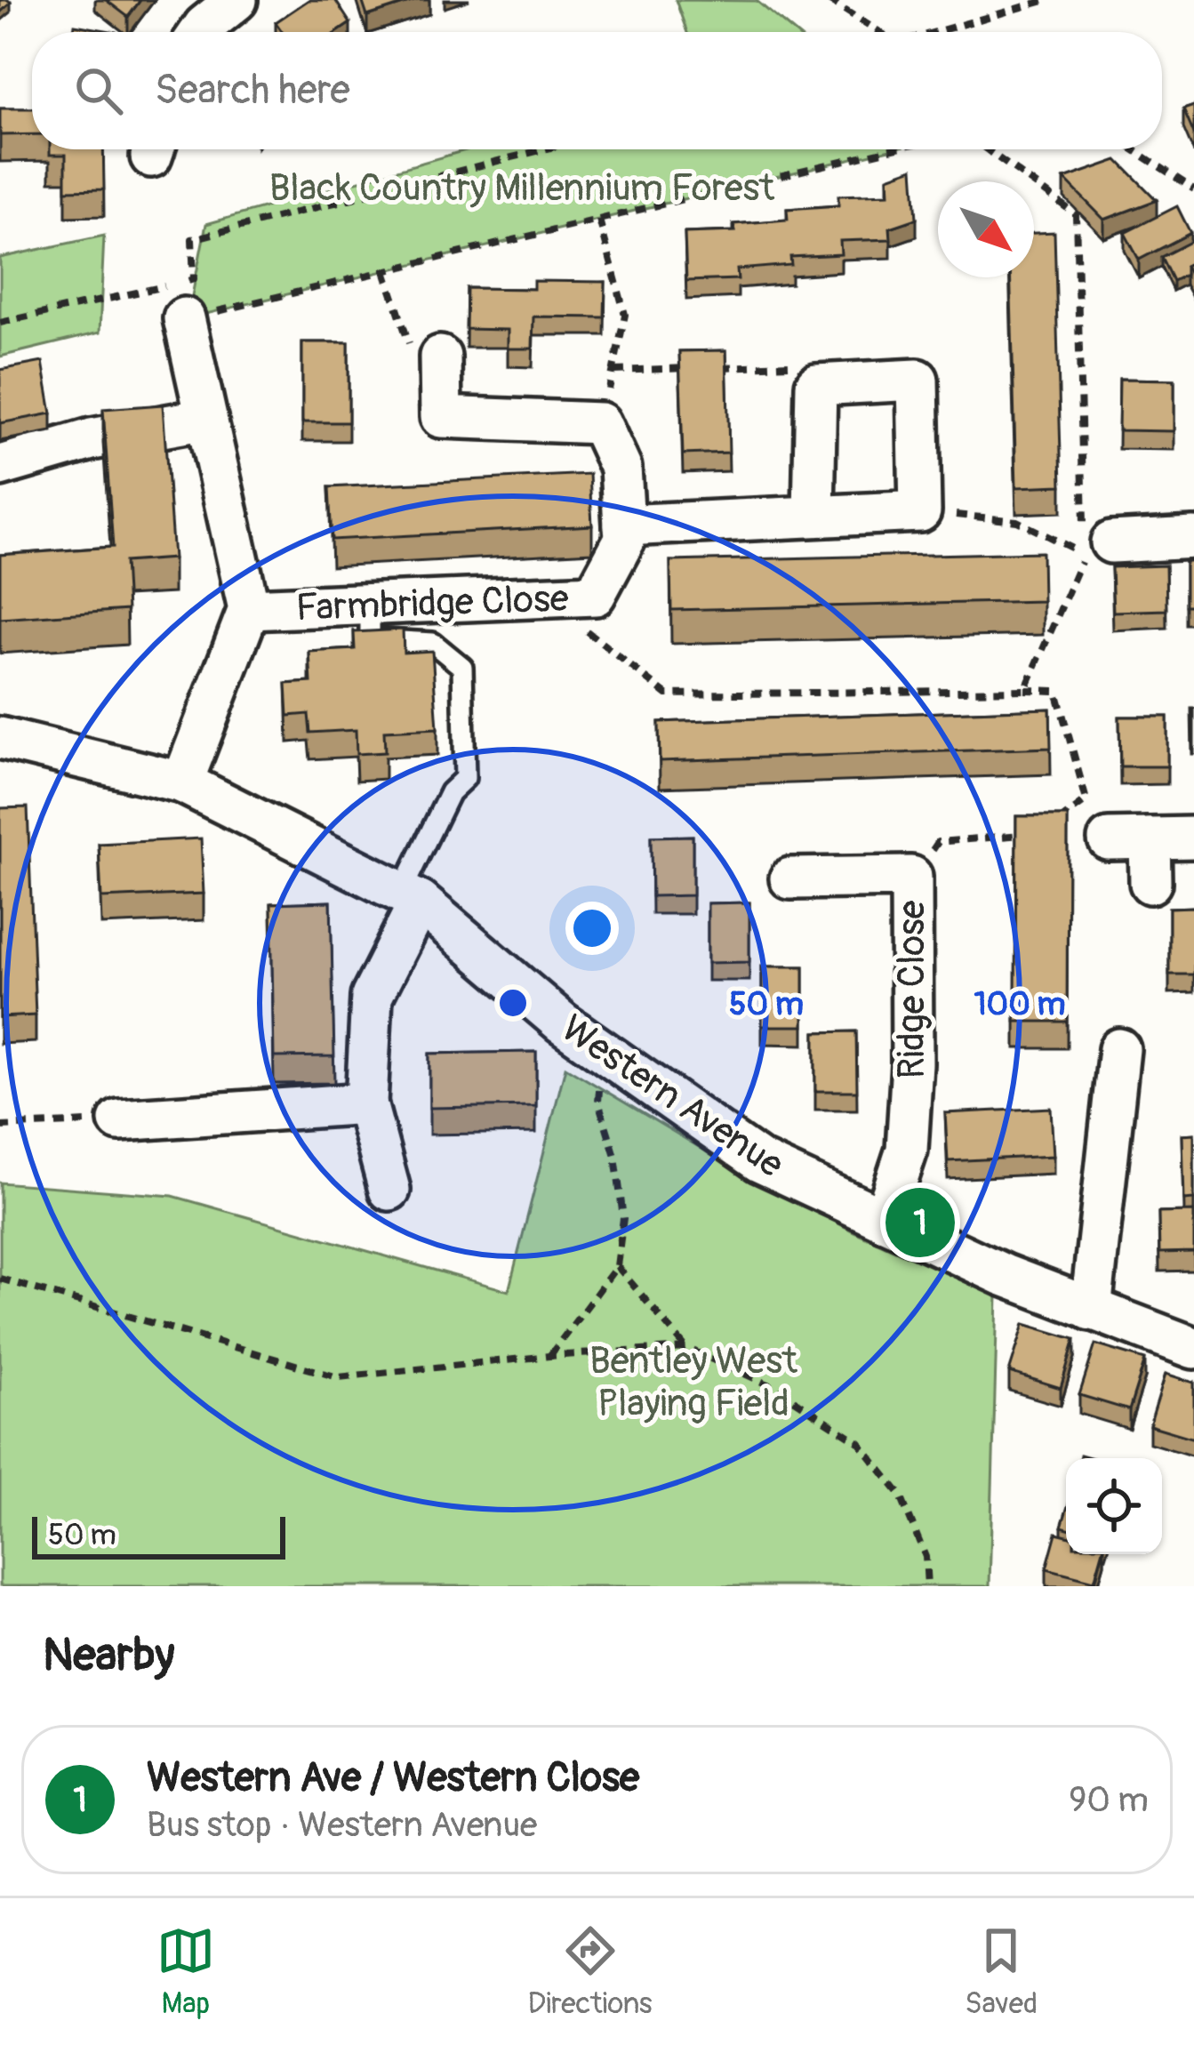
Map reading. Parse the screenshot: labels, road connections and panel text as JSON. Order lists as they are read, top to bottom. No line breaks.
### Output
{"streets":{"street":["Farmbridge Close","Ridge Close","Western Avenue"]},"crossings":[["Ridge Close","Western Avenue"]],"parks":["Black Country Millennium Forest","Bentley West Playing Field"],"scale_bar":"50 m","north":"bottom right","page":{"search":"Search here","pins":"1","scale":"50 m","heading":"Nearby","list":[{"mark":"1","name":"Western Ave / Western Close","note":"Bus stop · Western Avenue","value":"90 m"}],"nav":["Map","Directions","Saved"]},"rings":["50 m","100 m"]}
